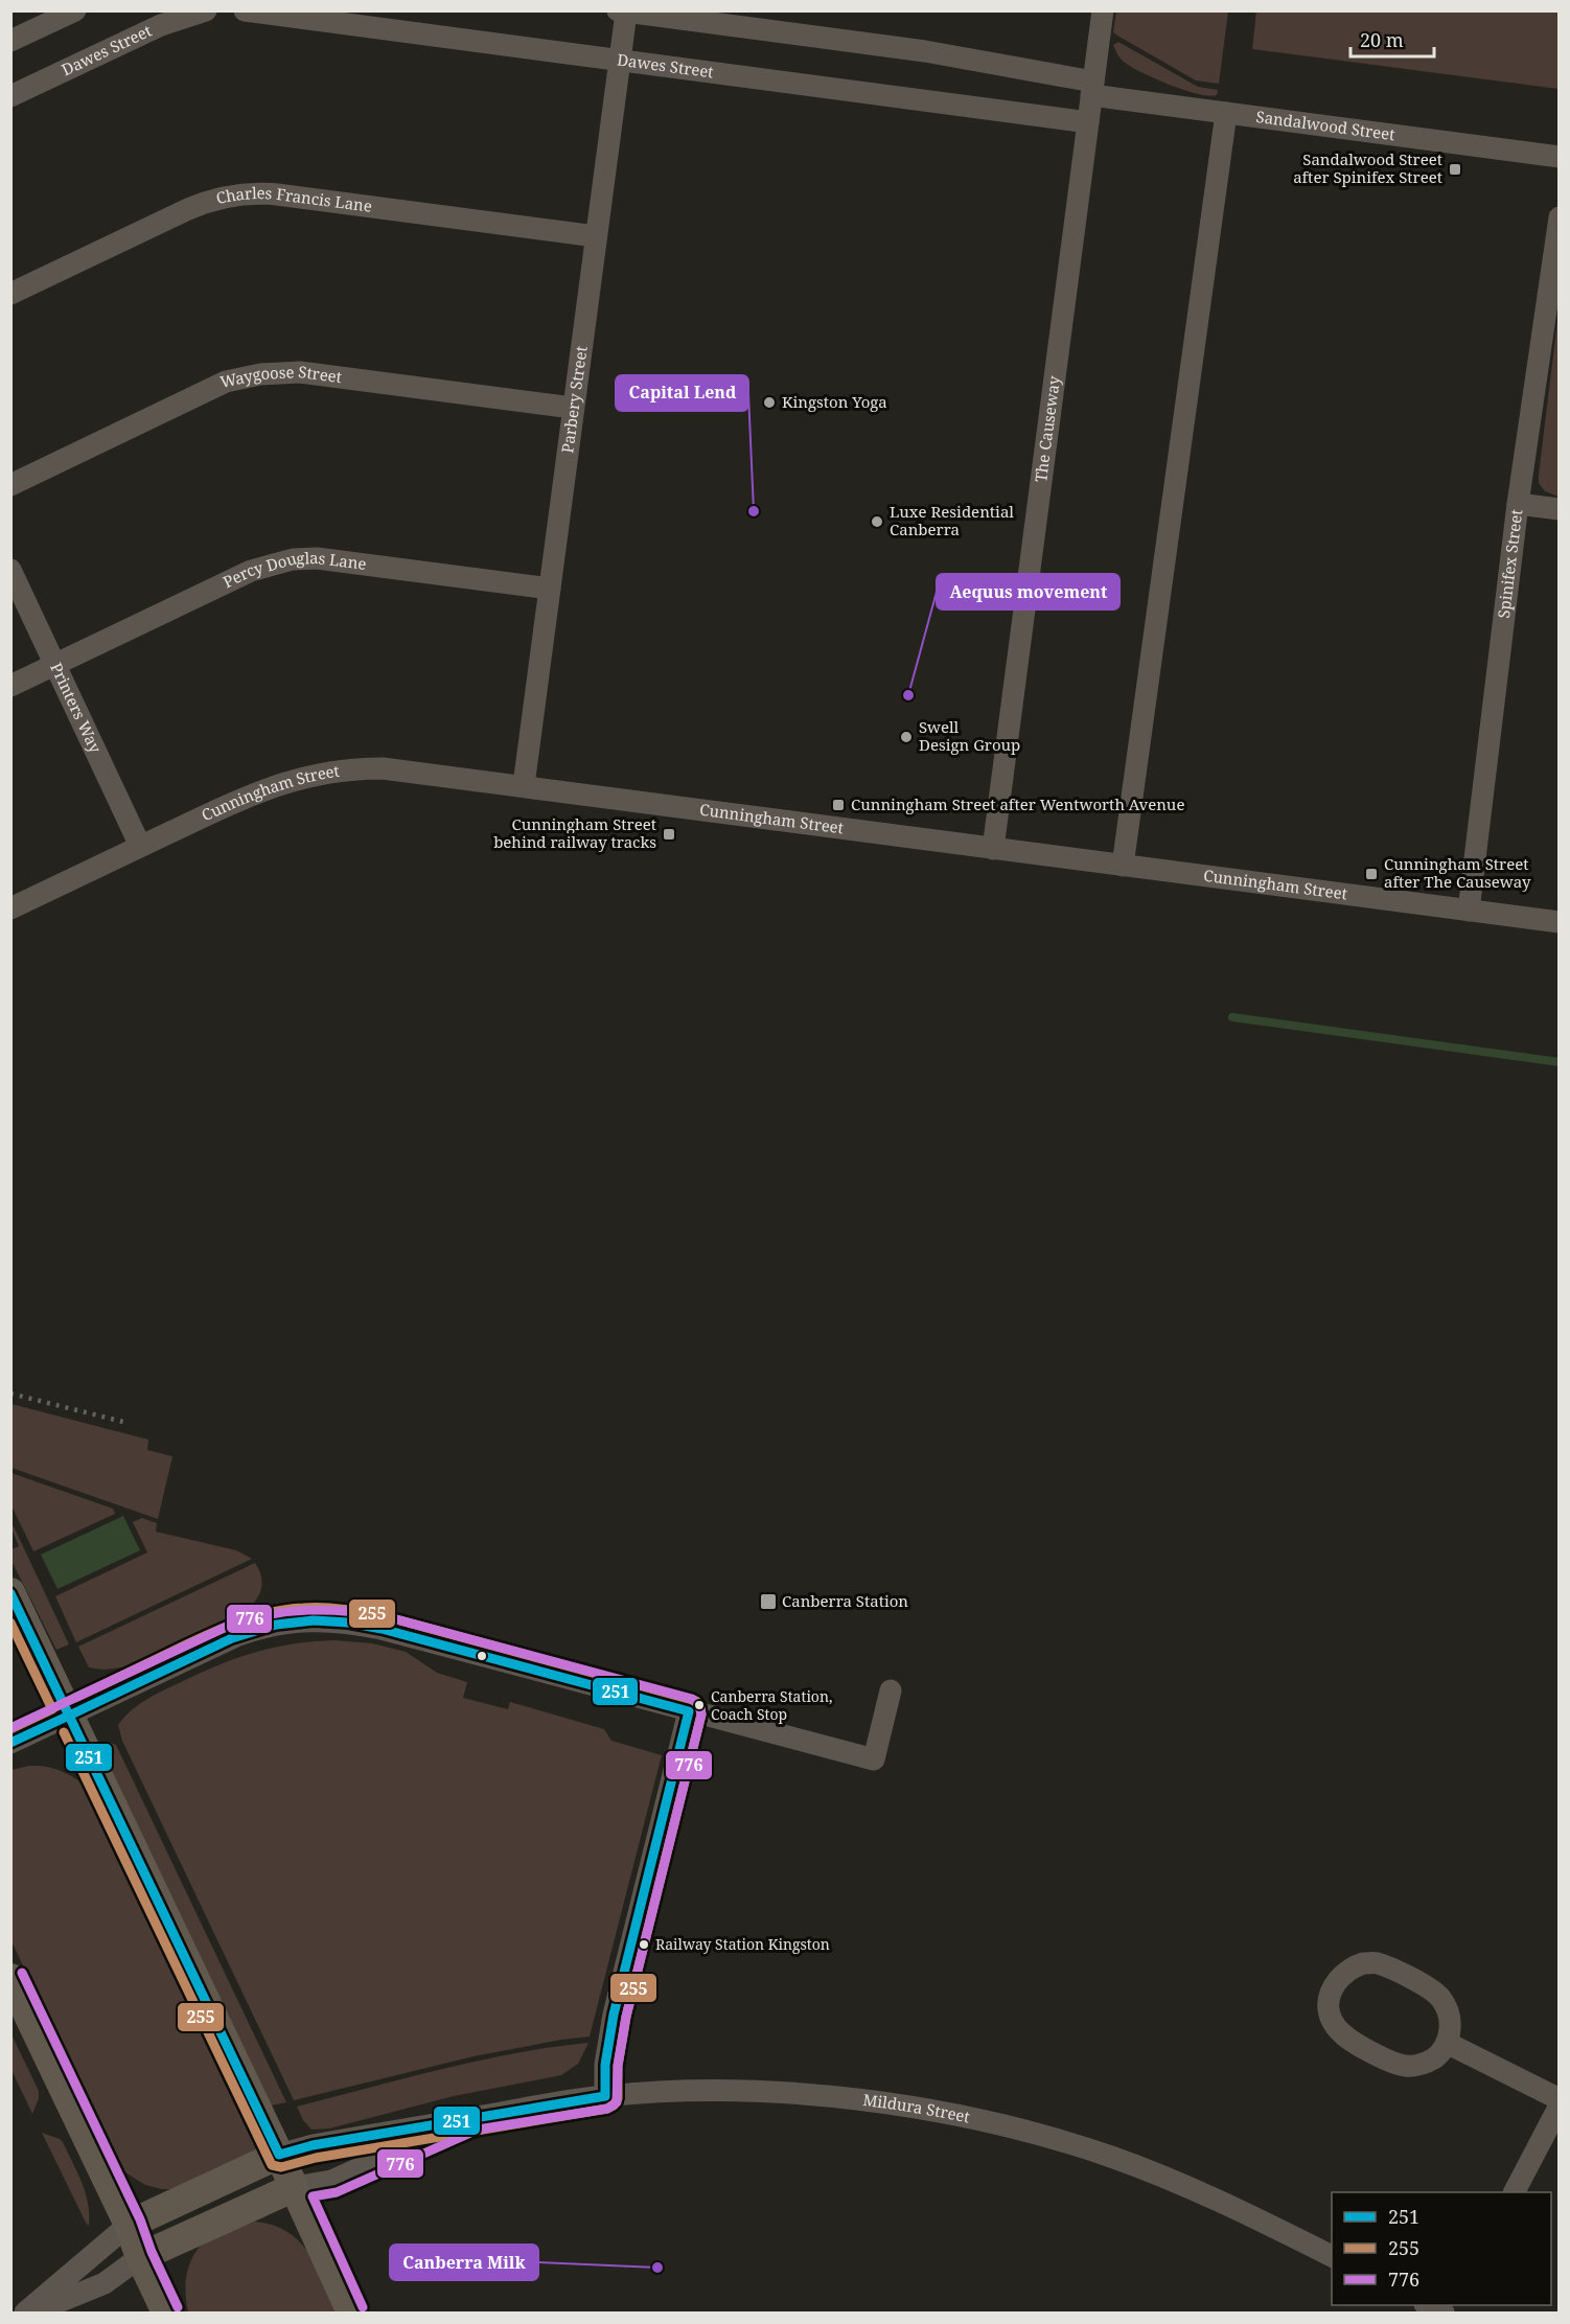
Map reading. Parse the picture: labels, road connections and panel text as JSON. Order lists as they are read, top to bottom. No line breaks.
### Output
{"streets":{"street":["Dawes Street","Sandalwood Street","Charles Francis Lane","Waygoose Street","Parbery Street","The Causeway","Spinifex Street","Percy Douglas Lane","Printers Way","Cunningham Street","Mildura Street"]},"crossings":[["Dawes Street","Parbery Street"],["Dawes Street","The Causeway"],["Sandalwood Street","The Causeway"],["Charles Francis Lane","Parbery Street"],["Waygoose Street","Parbery Street"],["Parbery Street","Percy Douglas Lane"],["Parbery Street","Cunningham Street"],["The Causeway","Cunningham Street"],["Spinifex Street","Cunningham Street"],["Percy Douglas Lane","Printers Way"],["Printers Way","Cunningham Street"]],"places":{"transit":["Sandalwood Street after Spinifex Street","Cunningham Street after Wentworth Avenue","Cunningham Street behind railway tracks","Cunningham Street after The Causeway","Canberra Station"],"other":["Kingston Yoga","Capital Lend","Luxe Residential Canberra","Aequus movement","Swell Design Group","Canberra Station, Coach Stop","Railway Station Kingston","Canberra Milk"]},"lines":["transit line 251","transit line 255","transit line 776"],"legend":["251","255","776"],"scale_bar":"20 m"}
